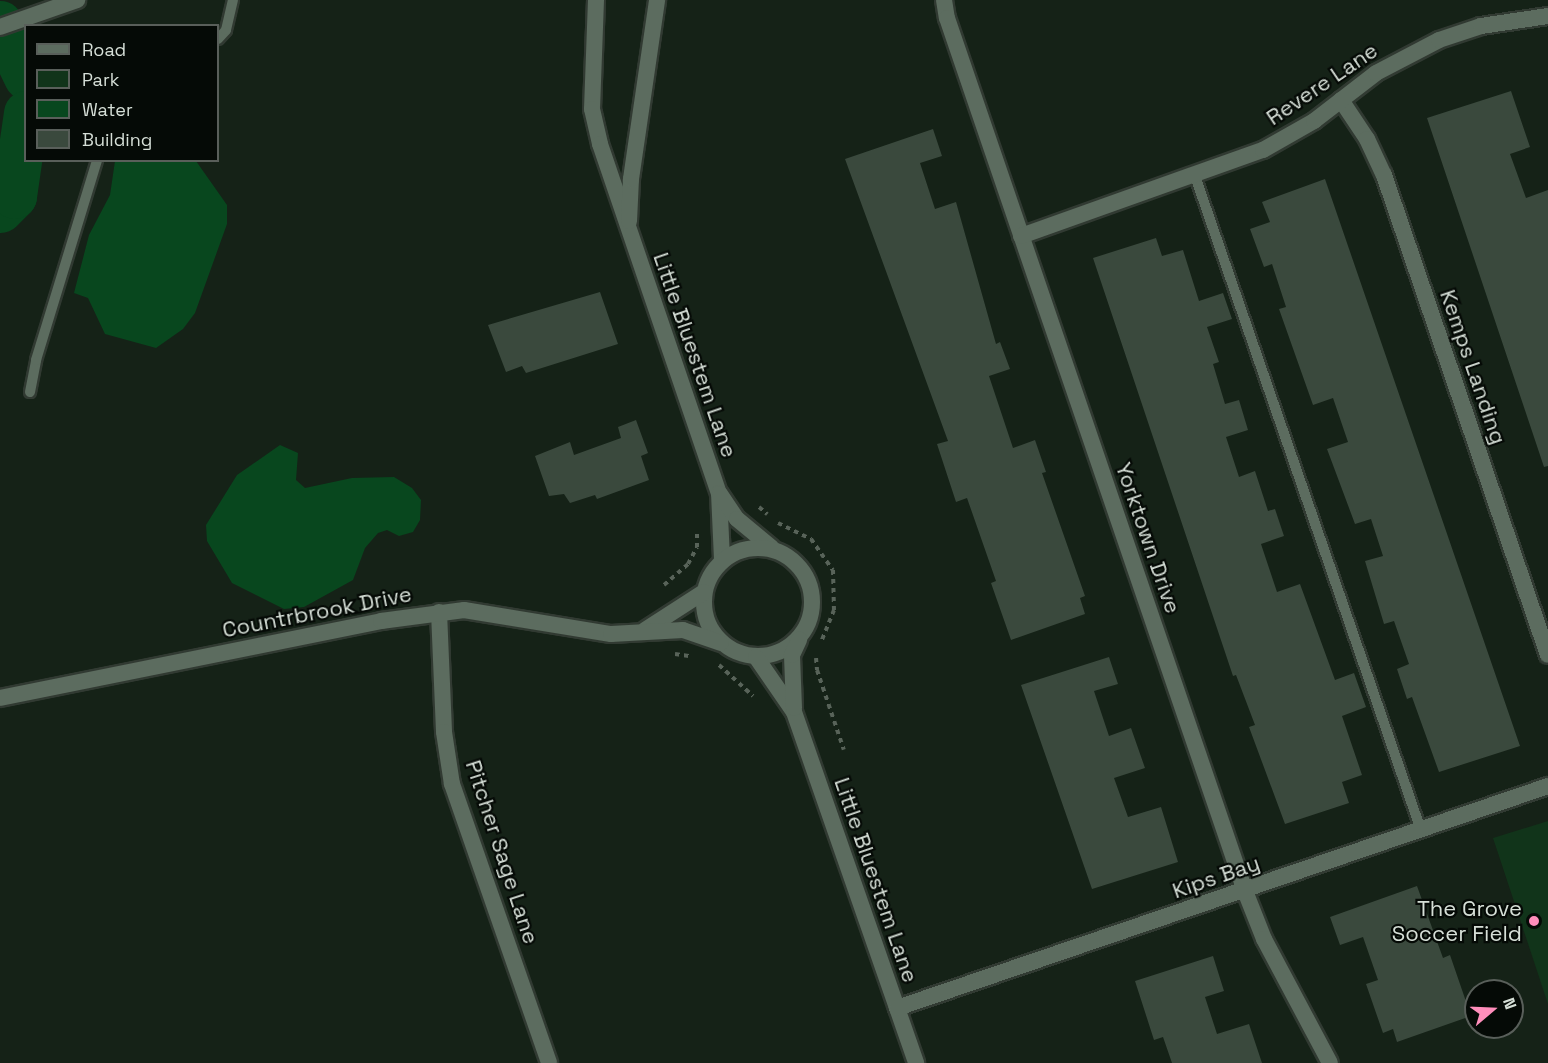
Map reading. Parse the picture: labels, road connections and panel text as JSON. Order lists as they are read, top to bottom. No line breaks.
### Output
{"streets":{"street":["Revere Lane","Little Bluestem Lane","Kemps Landing","Yorktown Drive","Countrbrook Drive","Pitcher Sage Lane","Kips Bay"]},"crossings":[["Revere Lane","Kemps Landing"],["Revere Lane","Yorktown Drive"],["Little Bluestem Lane","Countrbrook Drive"],["Little Bluestem Lane","Kips Bay"],["Yorktown Drive","Kips Bay"],["Countrbrook Drive","Pitcher Sage Lane"]],"places":["The Grove Soccer Field"],"legend":["Road","Park","Water","Building"],"north":"right"}
